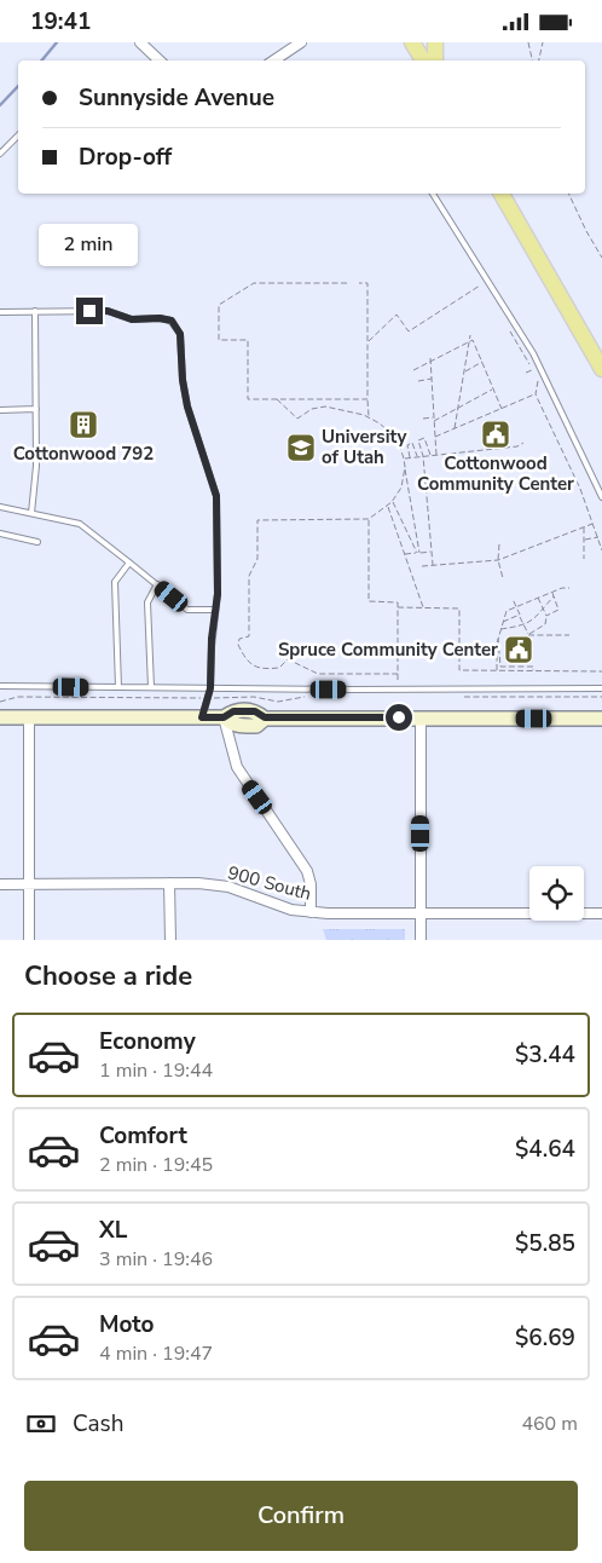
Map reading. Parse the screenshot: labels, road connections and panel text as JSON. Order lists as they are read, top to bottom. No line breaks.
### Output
{"streets":{"street":["900 South"]},"places":{"building":["Cottonwood 792"],"public building":["Cottonwood Community Center","Spruce Community Center"],"school or university":["University of Utah"]},"page":{"status":"19:41","banner":["Sunnyside Avenue","Drop-off"],"bubble":"2 min","heading":"Choose a ride","list":[{"name":"Economy","note":"1 min · 19:44","value":"$3.44"},{"name":"Comfort","note":"2 min · 19:45","value":"$4.64"},{"name":"XL","note":"3 min · 19:46","value":"$5.85"},{"name":"Moto","note":"4 min · 19:47","value":"$6.69"}],"pay":["Cash","460 m"],"buttons":"Confirm"}}
